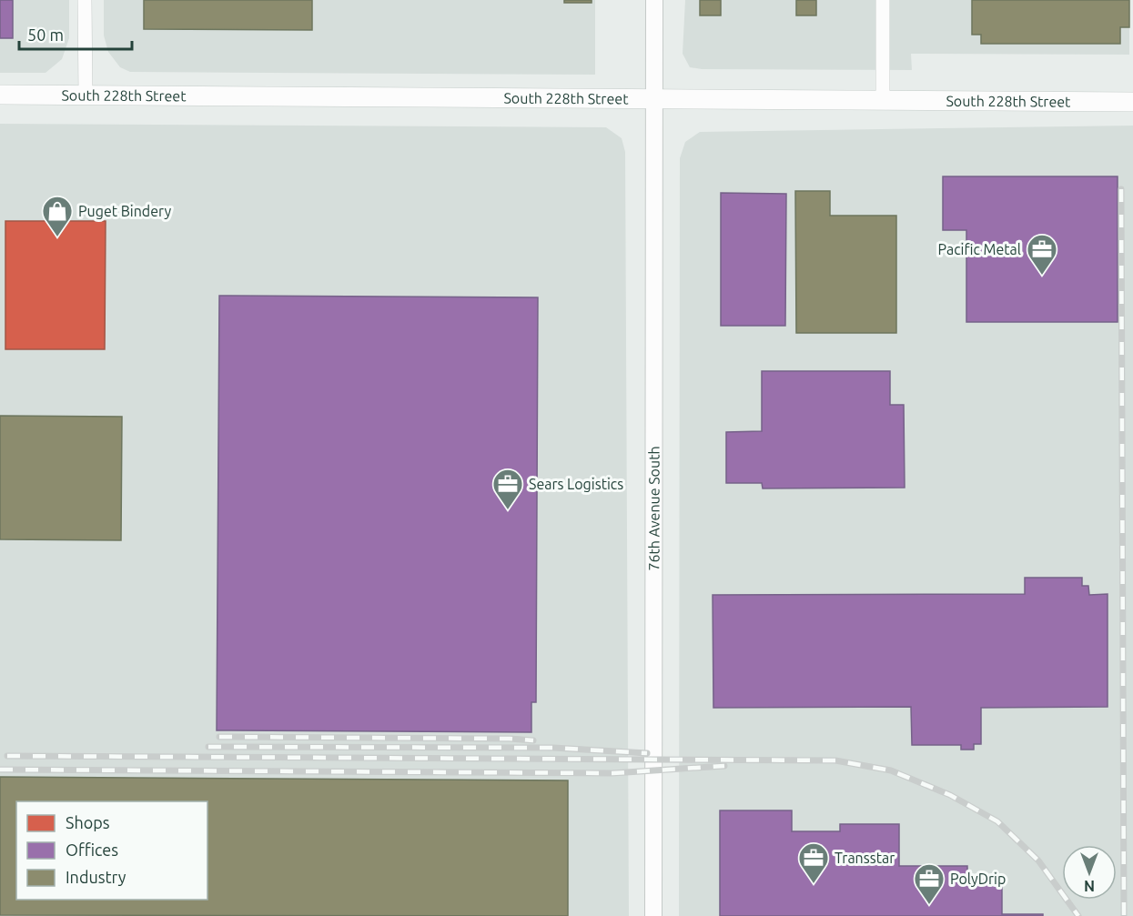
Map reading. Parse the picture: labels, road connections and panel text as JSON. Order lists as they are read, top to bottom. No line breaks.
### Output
{"streets":{"main road":["South 228th Street"],"street":["76th Avenue South"]},"crossings":[["South 228th Street","76th Avenue South"]],"places":{"shop":["Puget Bindery"],"office":["Pacific Metal","Sears Logistics","Transstar","PolyDrip"]},"legend":["Shops","Offices","Industry"],"scale_bar":"50 m","north":"bottom"}
